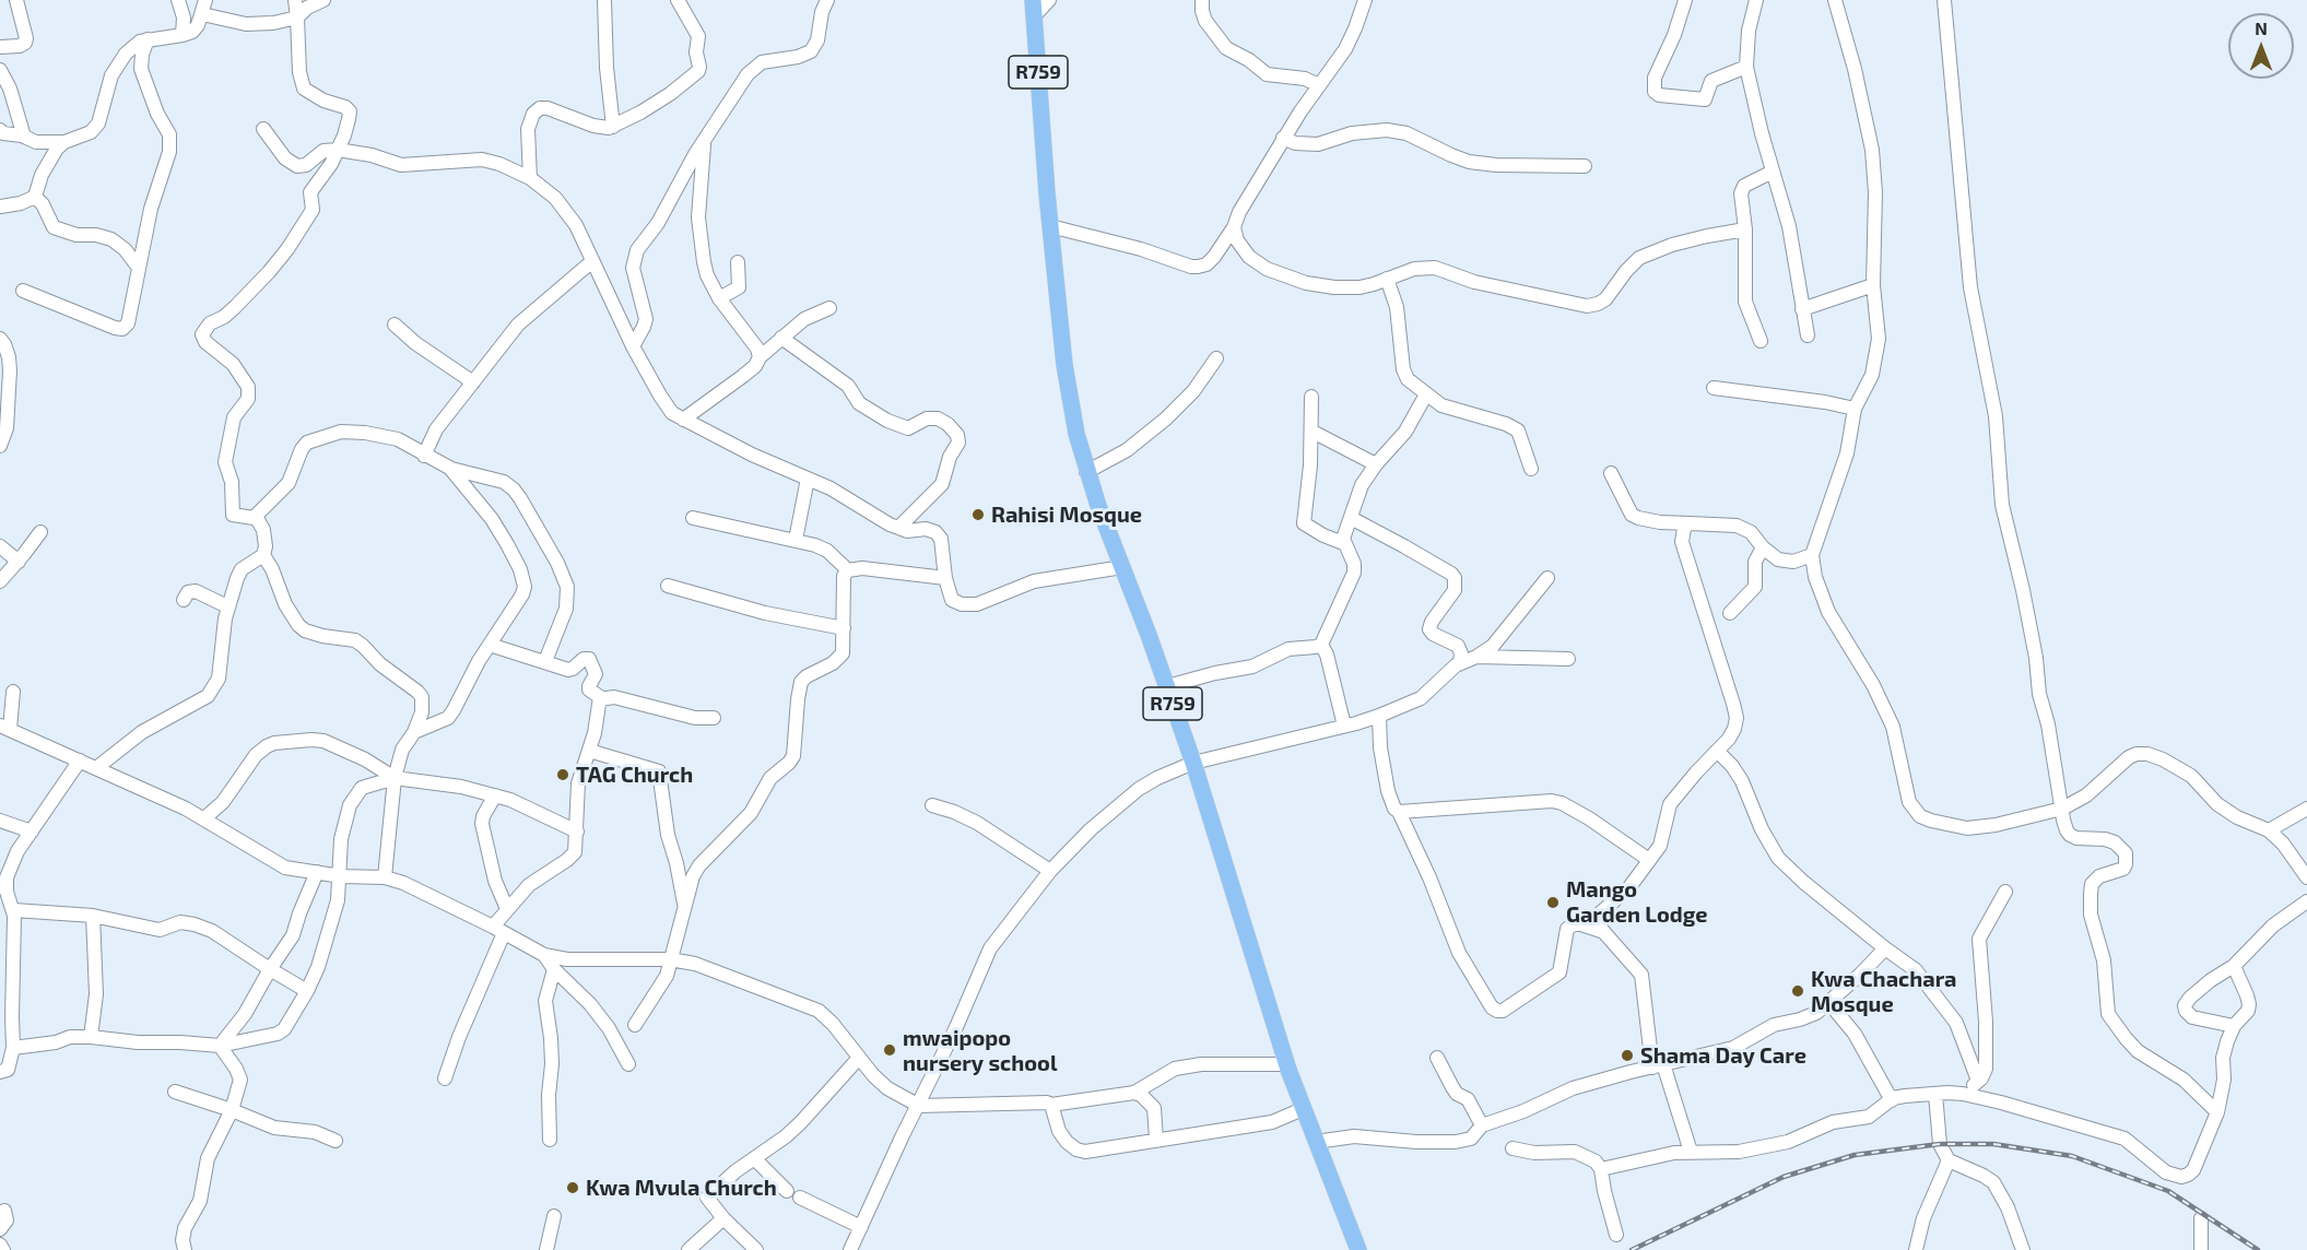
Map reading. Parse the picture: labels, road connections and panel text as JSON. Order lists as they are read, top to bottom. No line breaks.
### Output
{"streets":{"main road":["R759"]},"places":["Rahisi Mosque","TAG Church","Mango Garden Lodge","Kwa Chachara Mosque","mwaipopo nursery school","Shama Day Care","Kwa Mvula Church"],"north":"top"}
